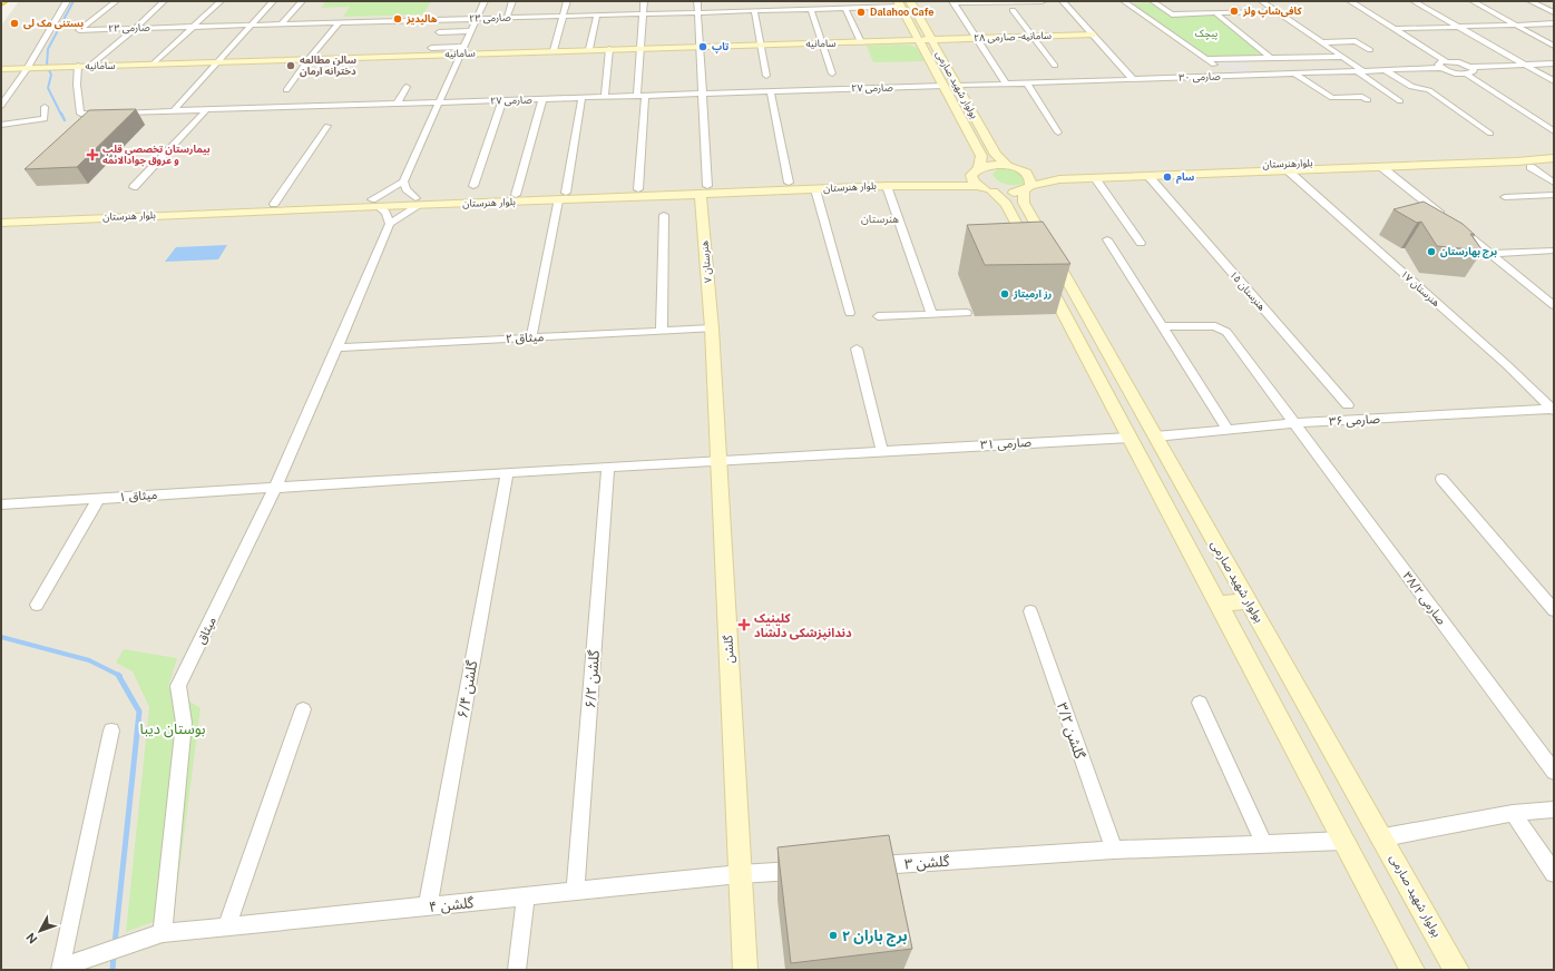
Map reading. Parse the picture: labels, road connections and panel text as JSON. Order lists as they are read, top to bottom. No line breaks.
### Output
{"streets":{"main road":["سامانیه - صارمی ۲۸","سامانیه","بولوار شهید صارمی","بلوارهنرستان","بلوار هنرستان","هنرستان ۷","گلشن"],"street":["صارمی ۲۳","صارمی ۳۰","صارمی ۲۷","هنرستان ۱۷","هنرستان ۱۵","میثاق ۲","صارمی ۳۶","صارمی ۳۱","میثاق ۱","صارمی ۳۸/۲","میثاق","گلشن ۶/۲","گلشن ۶/۴","گلشن ۳/۲","گلشن ۳","گلشن ۴"]},"crossings":[["صارمی ۲۳","بولوار شهید صارمی"],["سامانیه - صارمی ۲۸","سامانیه"],["سامانیه - صارمی ۲۸","بولوار شهید صارمی"],["سامانیه","بولوار شهید صارمی"],["صارمی ۳۰","بولوار شهید صارمی"],["بولوار شهید صارمی","صارمی ۲۷"],["بولوار شهید صارمی","بلوارهنرستان"],["بولوار شهید صارمی","بلوار هنرستان"],["بولوار شهید صارمی","صارمی ۳۶"],["بلوارهنرستان","بلوار هنرستان"],["بلوارهنرستان","هنرستان ۱۷"],["بلوارهنرستان","هنرستان ۱۵"],["بلوار هنرستان","هنرستان ۷"],["هنرستان ۷","میثاق ۲"],["هنرستان ۷","گلشن"],["هنرستان ۱۷","صارمی ۳۶"],["میثاق ۲","میثاق"],["میثاق ۲","گلشن"],["صارمی ۳۶","صارمی ۳۸/۲"],["صارمی ۳۱","میثاق ۱"],["صارمی ۳۱","گلشن"],["صارمی ۳۱","گلشن ۶/۲"],["میثاق ۱","میثاق"],["میثاق ۱","گلشن ۶/۲"],["میثاق ۱","گلشن ۶/۴"],["میثاق","گلشن ۴"],["گلشن","گلشن ۴"],["گلشن ۶/۲","گلشن ۴"],["گلشن ۶/۴","گلشن ۴"],["گلشن ۳/۲","گلشن ۳"]],"districts":["هنرستان"],"parks":["پیچک","بوستان دیبا"],"places":{"other":["کافی‌شاپ ولز","Dalahoo Cafe","هالیدیز","بستنی مک لی","تاپ","سالن مطالعه دخترانه آرمان","سام","برج بهارستان","رز آرمیتاژ","برج باران ۲"],"health":["بیمارستان تخصصی قلب و عروق جوادالائمه","کلینیک دندانپزشکی دلشاد"]},"north":"bottom left"}
